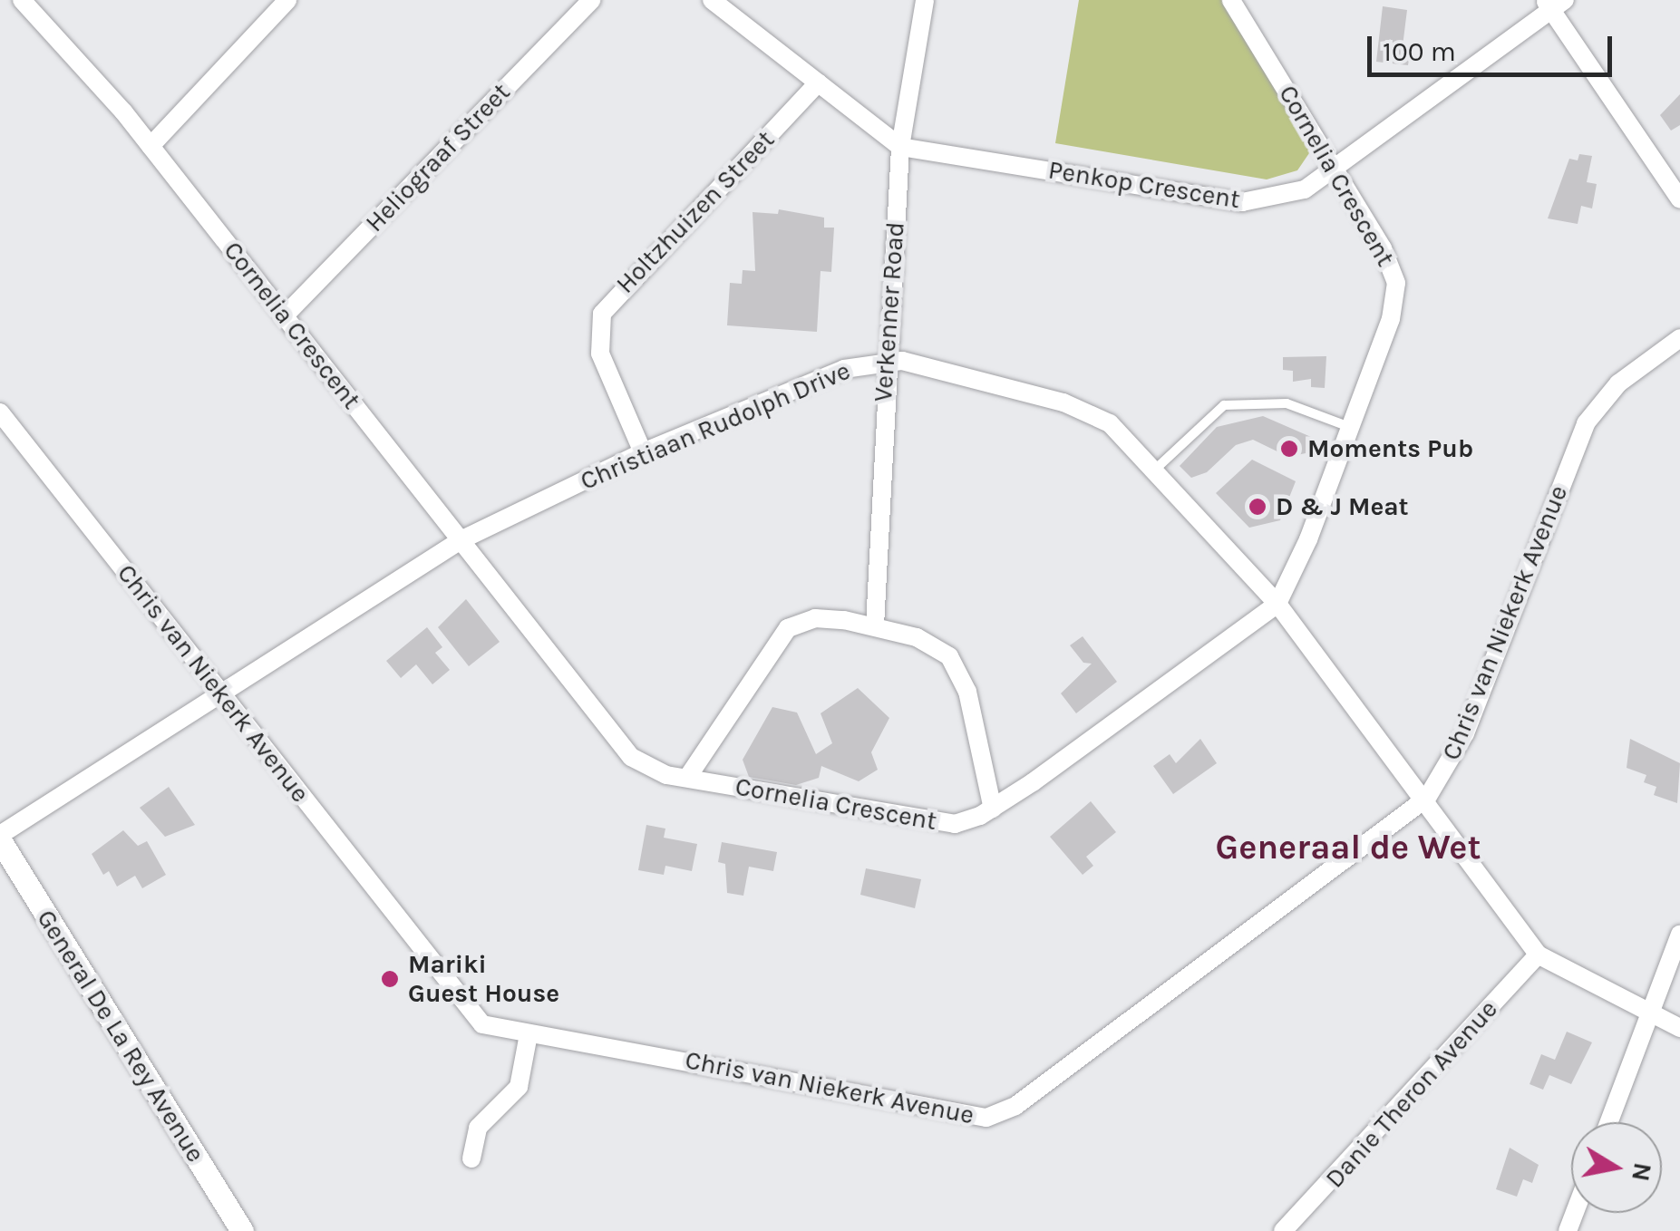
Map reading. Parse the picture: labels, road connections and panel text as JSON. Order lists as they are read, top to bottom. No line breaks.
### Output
{"streets":{"street":["Heliograaf Street","Cornelia Crescent","Penkop Crescent","Holtzhuizen Street","Verkenner Road","Christiaan Rudolph Drive","Chris van Niekerk Avenue","General De La Rey Avenue","Danie Theron Avenue"]},"crossings":[["Heliograaf Street","Cornelia Crescent"],["Cornelia Crescent","Penkop Crescent"],["Cornelia Crescent","Christiaan Rudolph Drive"],["Penkop Crescent","Holtzhuizen Street"],["Penkop Crescent","Verkenner Road"],["Holtzhuizen Street","Christiaan Rudolph Drive"],["Verkenner Road","Christiaan Rudolph Drive"],["Christiaan Rudolph Drive","Chris van Niekerk Avenue"],["Christiaan Rudolph Drive","General De La Rey Avenue"],["Christiaan Rudolph Drive","Danie Theron Avenue"]],"districts":["Generaal de Wet"],"places":["Moments Pub","D & J Meat","Mariki Guest House"],"scale_bar":"100 m","north":"right"}
